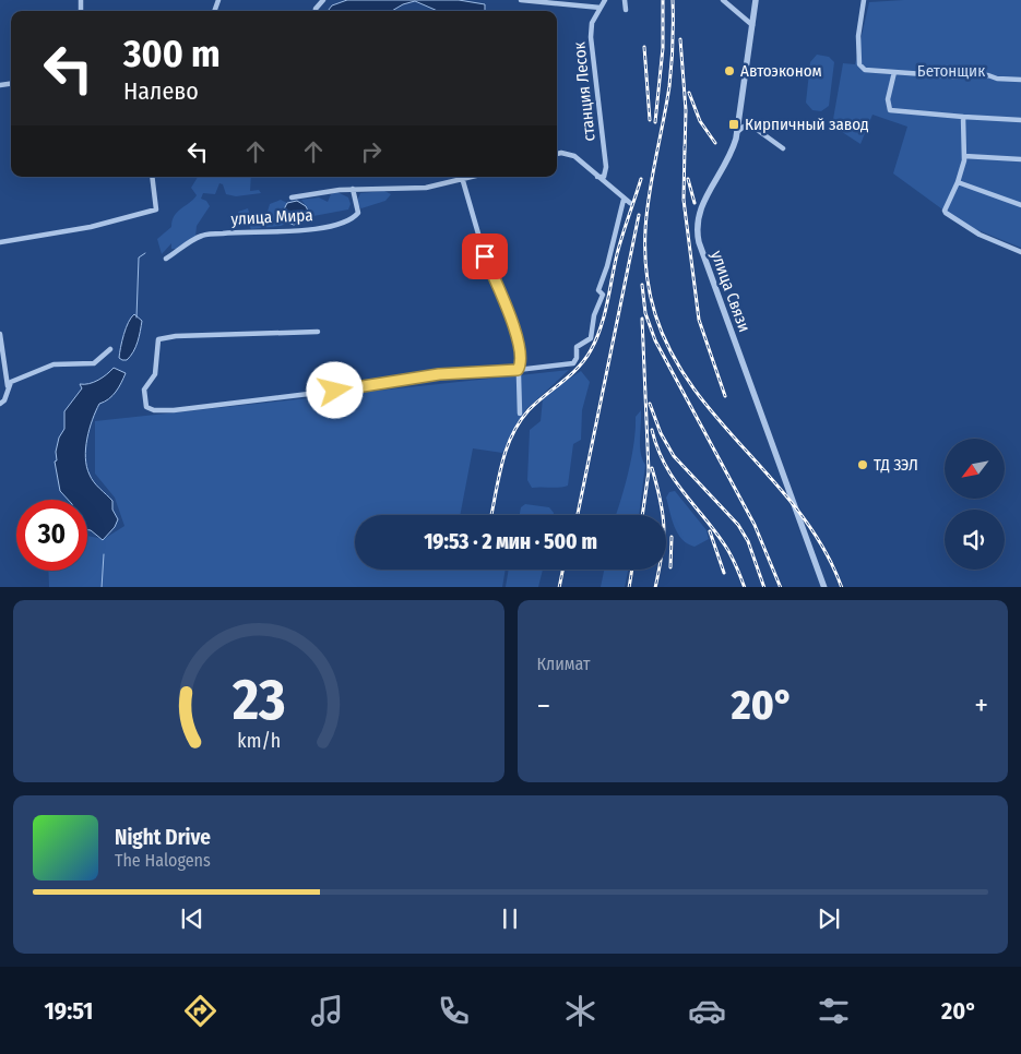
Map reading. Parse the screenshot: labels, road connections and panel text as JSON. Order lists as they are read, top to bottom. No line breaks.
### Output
{"streets":{"street":["станция Лесок","улица Мира","улица Связи"]},"parks":["Бетонщик"],"places":{"other":["Автоэконом","ТД ЗЭЛ"],"transit":["Кирпичный завод"]},"north":"bottom left","page":{"turn":["300 m","Налево"],"limit":"30","trip":"19:53 · 2 мин · 500 m","tile":"Климат","heat":["−","20°","+"],"song":["Night Drive","The Halogens"],"tabs":["19:51","20°"],"gauge":["23","km/h"]}}
